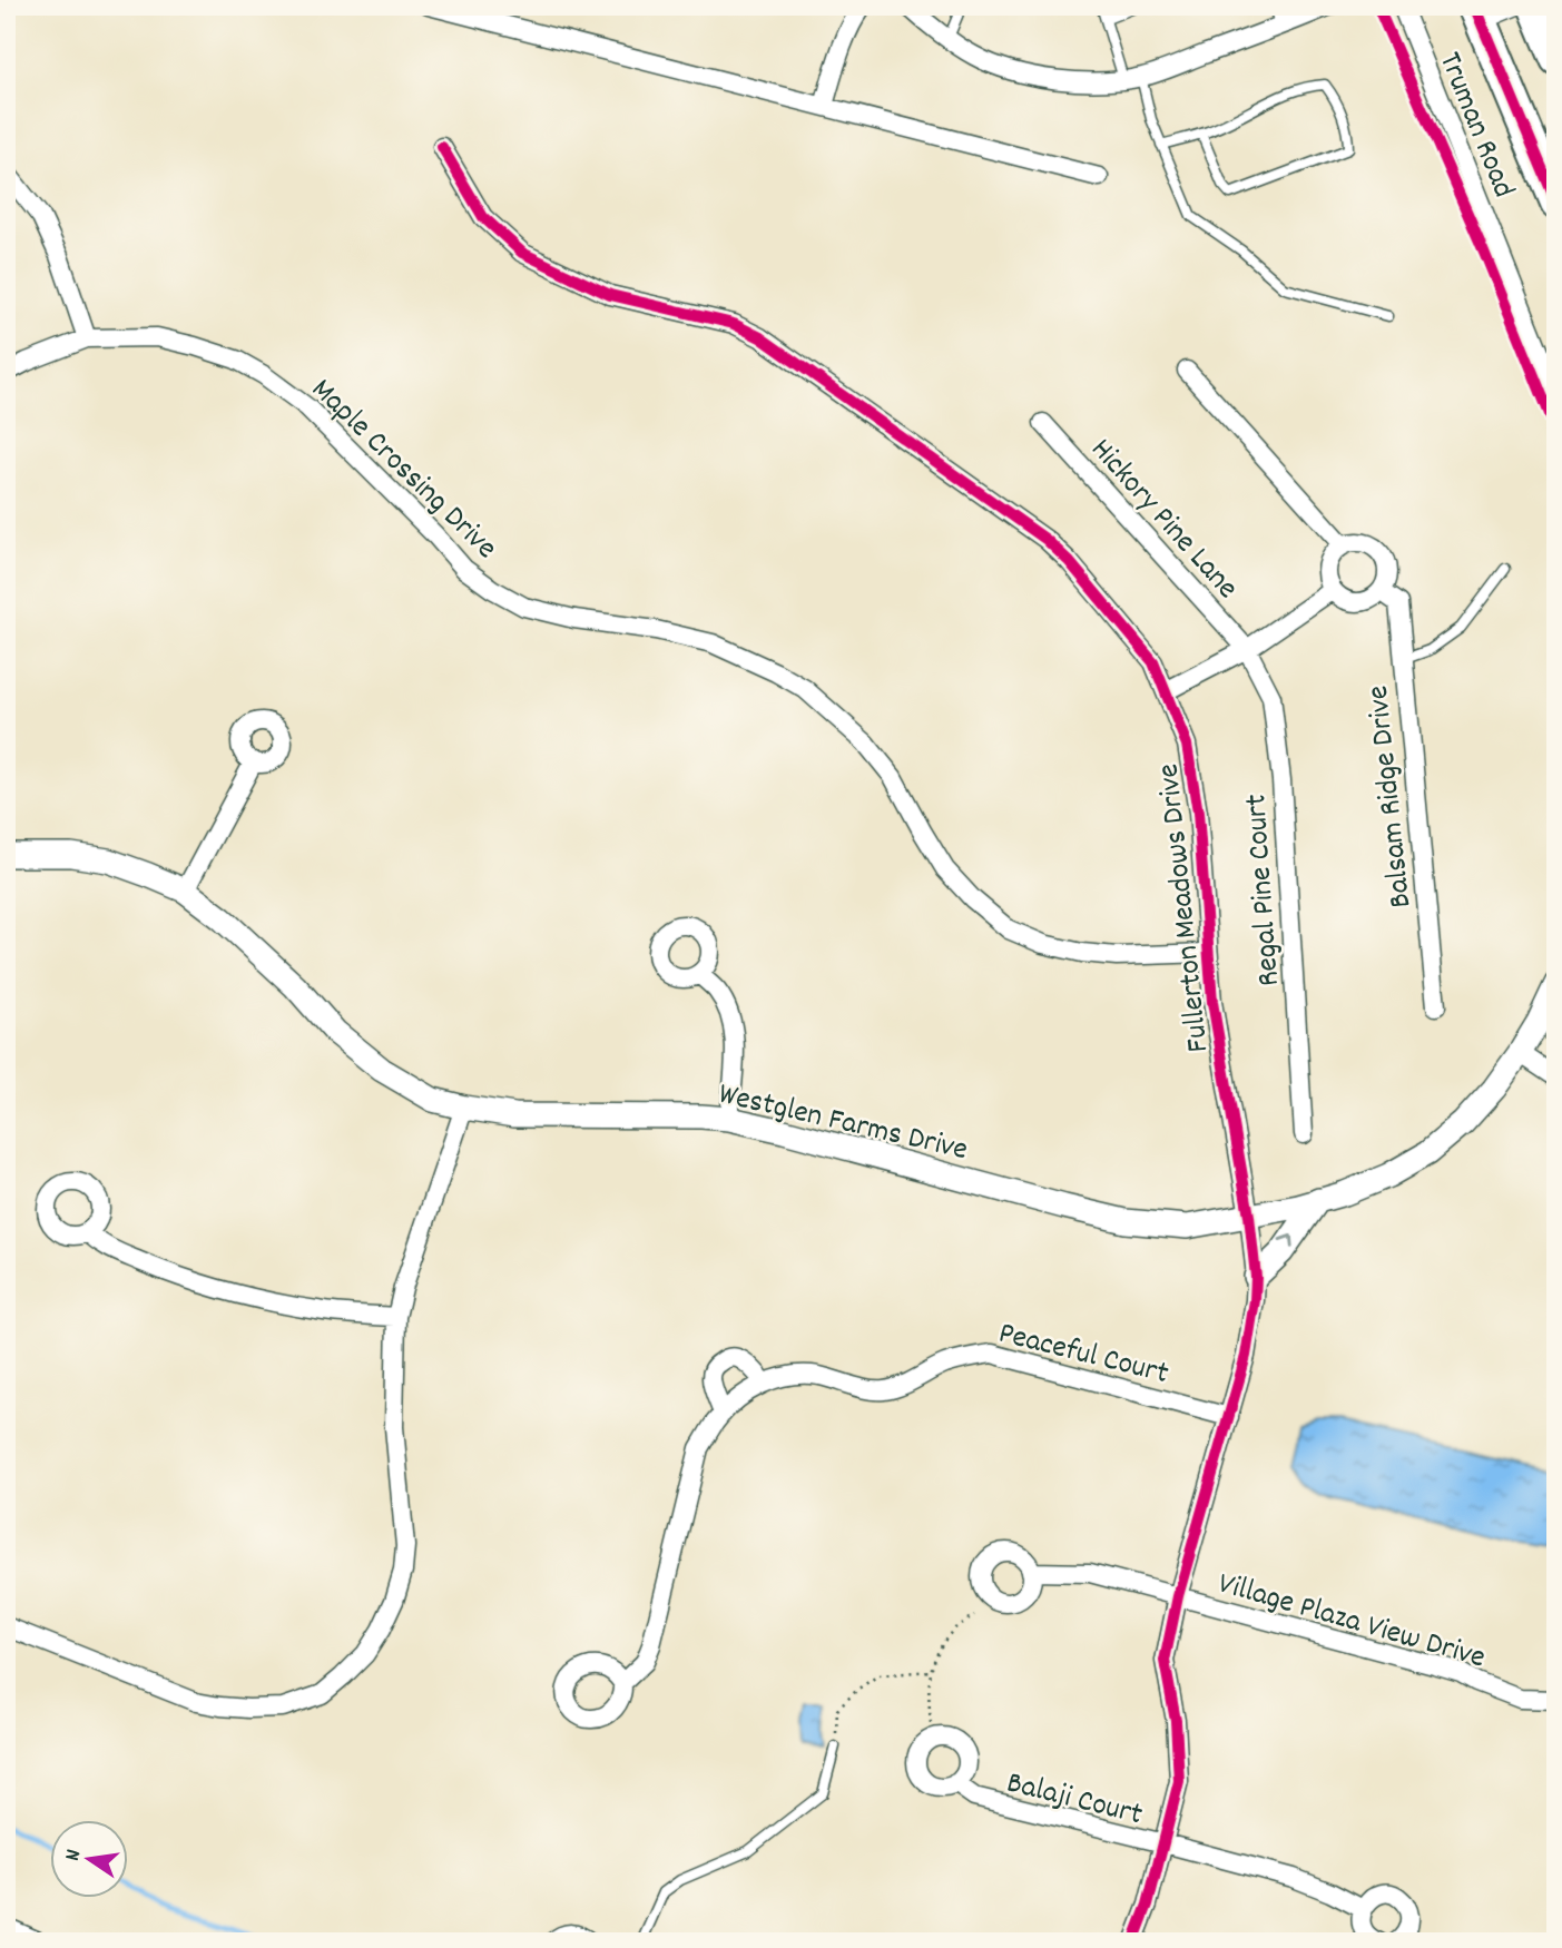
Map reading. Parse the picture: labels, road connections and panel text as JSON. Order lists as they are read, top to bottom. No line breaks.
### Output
{"streets":{"street":["Truman Road","Maple Crossing Drive","Hickory Pine Lane","Balsam Ridge Drive","Regal Pine Court","Fullerton Meadows Drive","Westglen Farms Drive","Peaceful Court","Village Plaza View Drive","Balaji Court"]},"crossings":[["Maple Crossing Drive","Fullerton Meadows Drive"],["Hickory Pine Lane","Regal Pine Court"],["Fullerton Meadows Drive","Westglen Farms Drive"],["Fullerton Meadows Drive","Peaceful Court"],["Fullerton Meadows Drive","Village Plaza View Drive"],["Fullerton Meadows Drive","Balaji Court"]],"north":"left"}
